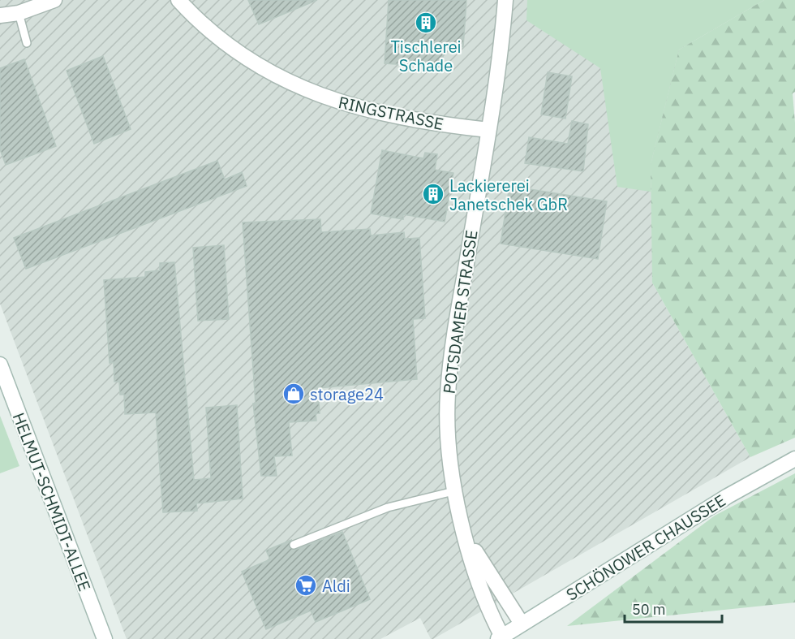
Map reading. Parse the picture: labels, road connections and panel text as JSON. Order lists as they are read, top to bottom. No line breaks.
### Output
{"streets":{"street":["RINGSTRASSE","POTSDAMER STRASSE","HELMUT-SCHMIDT-ALLEE","SCHÖNOWER CHAUSSEE"]},"crossings":[["RINGSTRASSE","POTSDAMER STRASSE"],["POTSDAMER STRASSE","SCHÖNOWER CHAUSSEE"]],"places":{"building":["Tischlerei Schade","Lackiererei Janetschek GbR"],"shop":["storage24"],"supermarket":["Aldi"]},"scale_bar":"50 m"}
